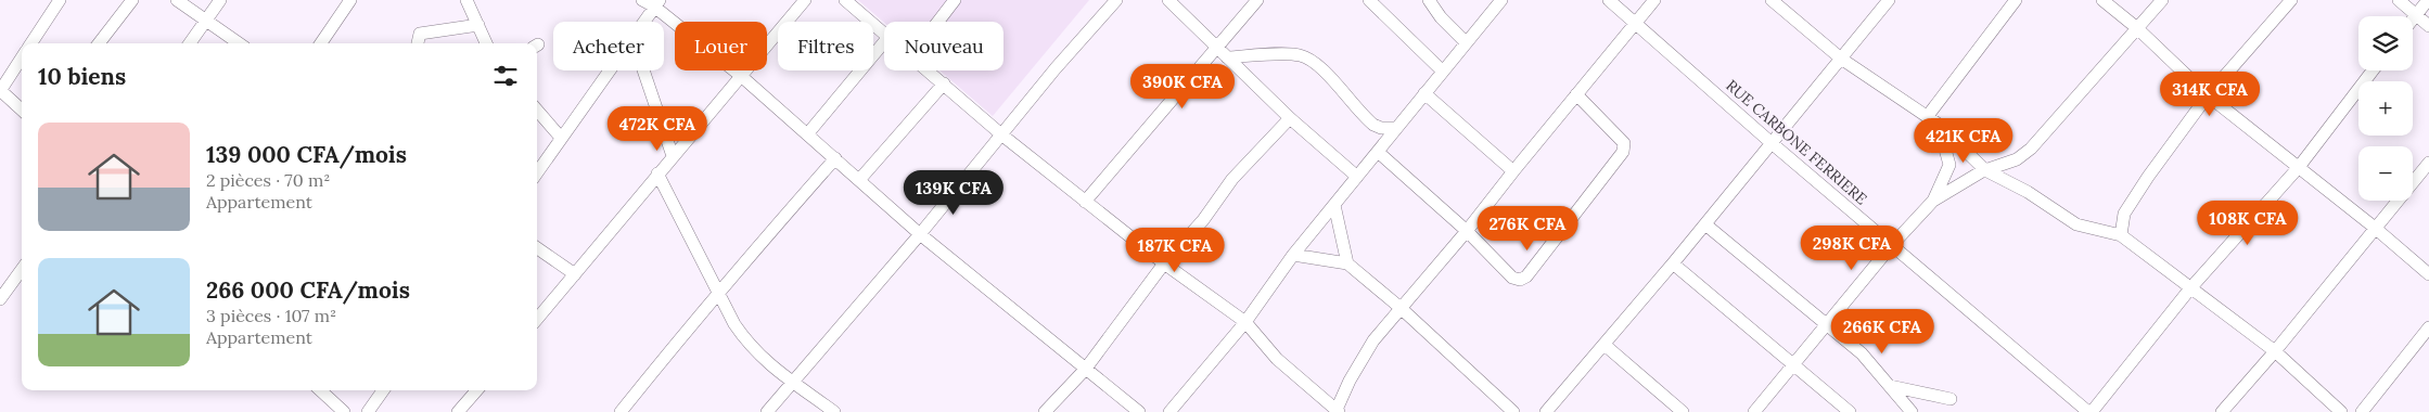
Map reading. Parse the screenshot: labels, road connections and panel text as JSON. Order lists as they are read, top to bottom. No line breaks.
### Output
{"streets":{"street":["RUE CARBONE FERRIERE"]},"page":{"map_buttons":["+","−"],"chip":["Acheter","Louer","Filtres","Nouveau"],"heading":"10 biens","price":["390K CFA","314K CFA","472K CFA","421K CFA","139K CFA","108K CFA","276K CFA","298K CFA","187K CFA","266K CFA"],"list":[{"name":"139 000 CFA/mois","note":"2 pièces · 70 m² · Appartement"},{"name":"266 000 CFA/mois","note":"3 pièces · 107 m² · Appartement"}]}}
